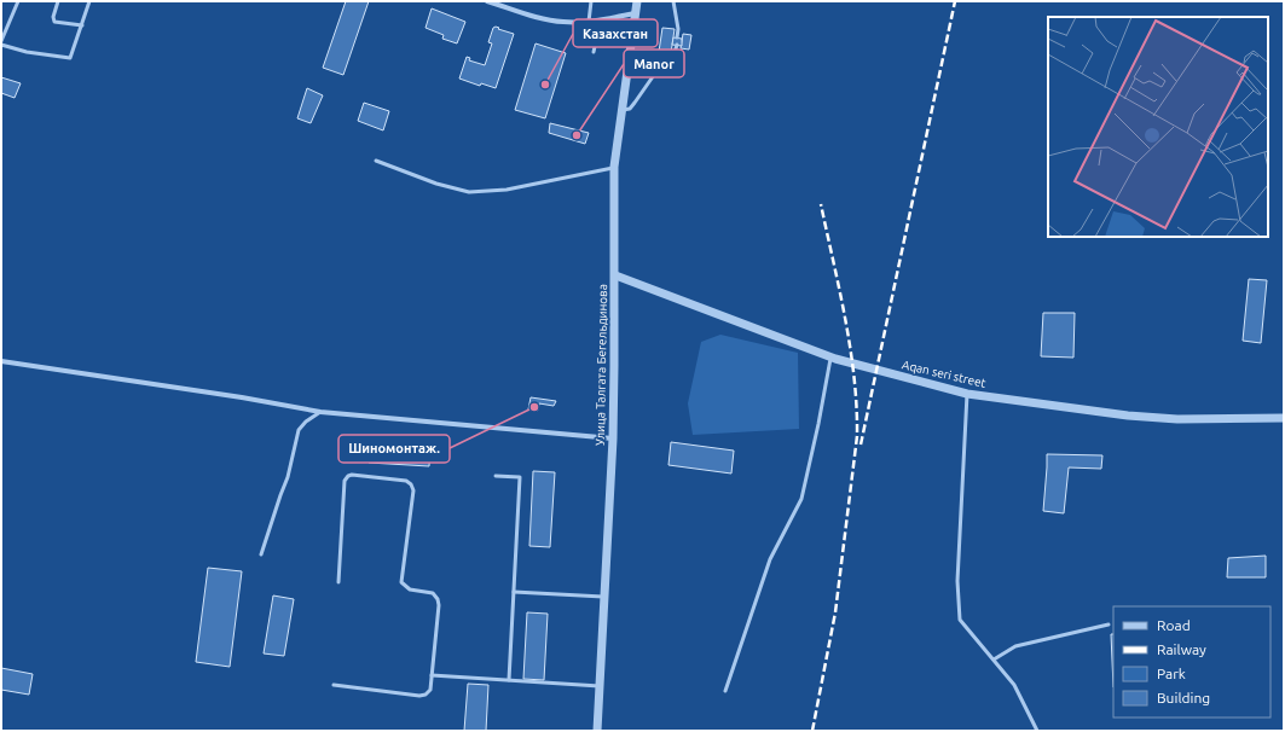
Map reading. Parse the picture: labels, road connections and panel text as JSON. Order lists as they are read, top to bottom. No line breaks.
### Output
{"streets":{"street":["Улица Талгата Бегельдинова","Aqan seri street"]},"crossings":[["Улица Талгата Бегельдинова","Aqan seri street"]],"places":["Казахстан","Manor","Шиномонтаж."],"legend":["Road","Railway","Park","Building"]}
